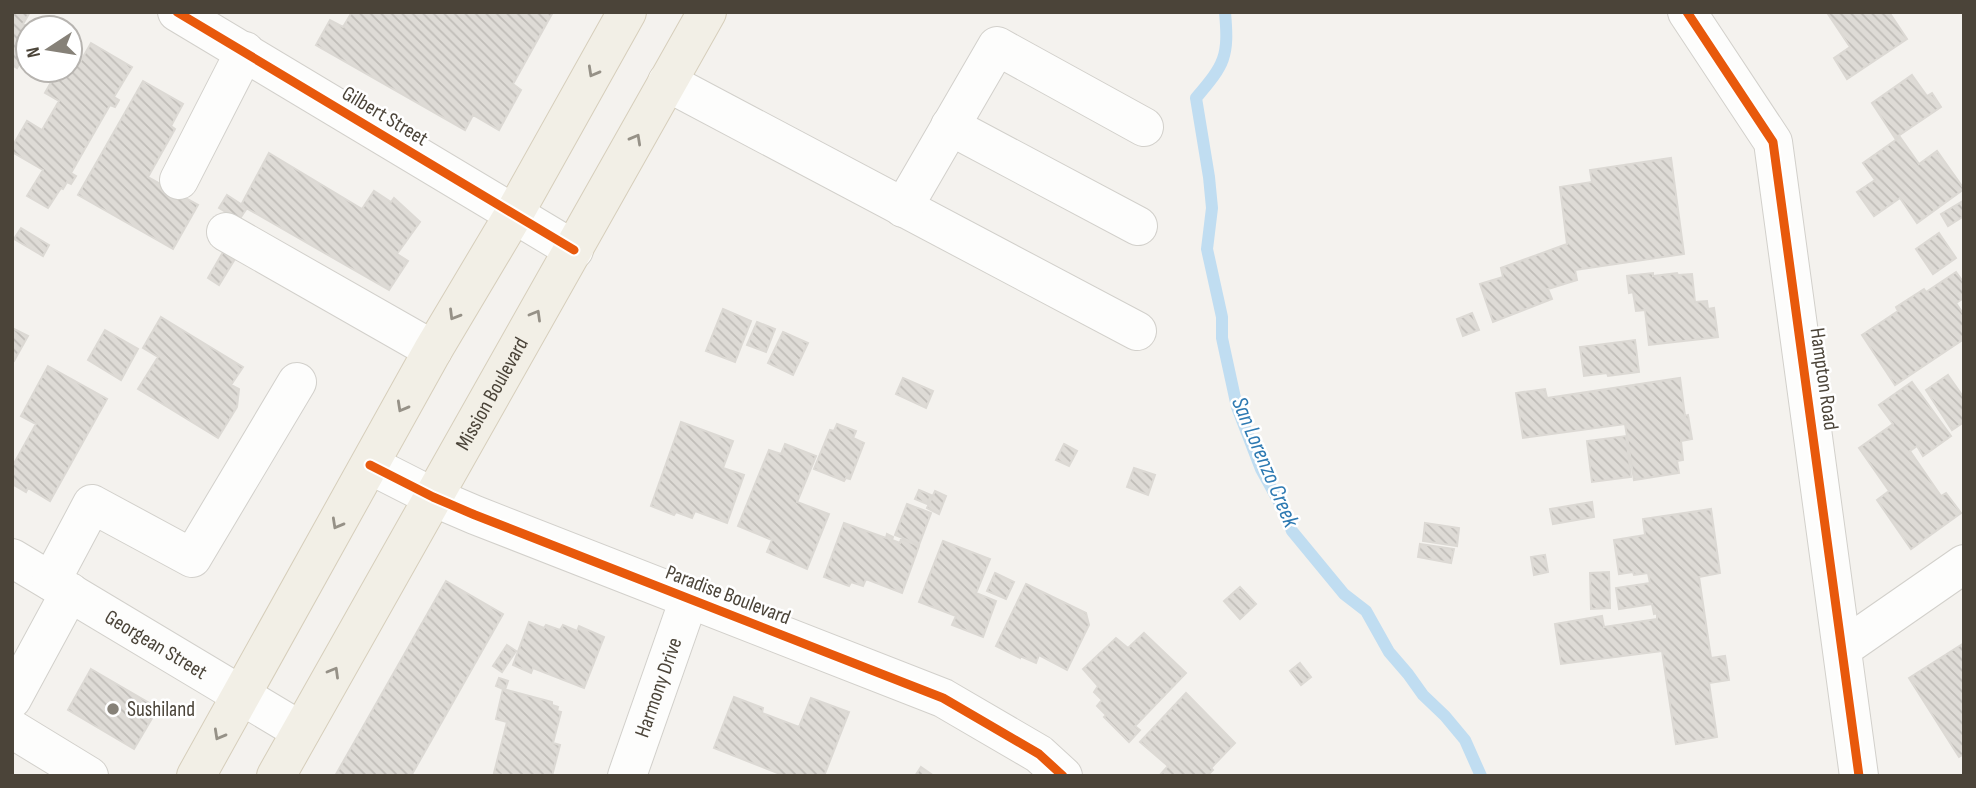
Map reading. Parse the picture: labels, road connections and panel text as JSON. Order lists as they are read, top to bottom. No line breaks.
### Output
{"streets":{"main road":["Mission Boulevard"],"street":["Gilbert Street","Hampton Road","Paradise Boulevard","Georgean Street","Harmony Drive"]},"crossings":[["Gilbert Street","Mission Boulevard"],["Mission Boulevard","Paradise Boulevard"],["Mission Boulevard","Georgean Street"],["Paradise Boulevard","Harmony Drive"]],"water":["San Lorenzo Creek"],"places":["Sushiland"],"north":"left"}
